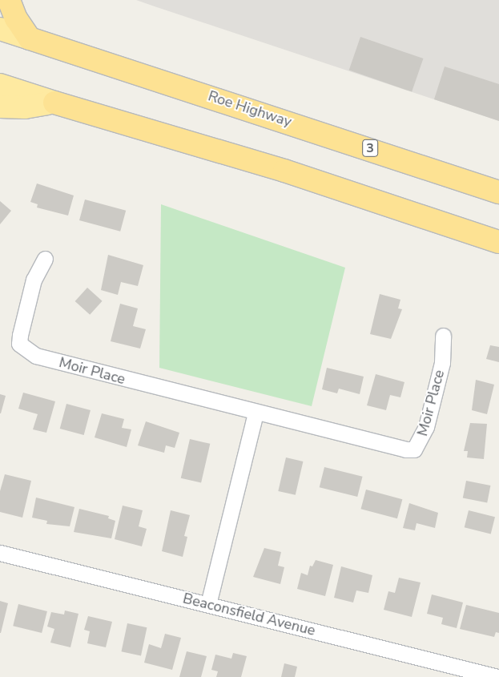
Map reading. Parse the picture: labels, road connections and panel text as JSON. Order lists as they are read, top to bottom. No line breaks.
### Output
{"streets":{"highway":["Roe Highway","3"],"street":["Moir Place","Beaconsfield Avenue"]}}
